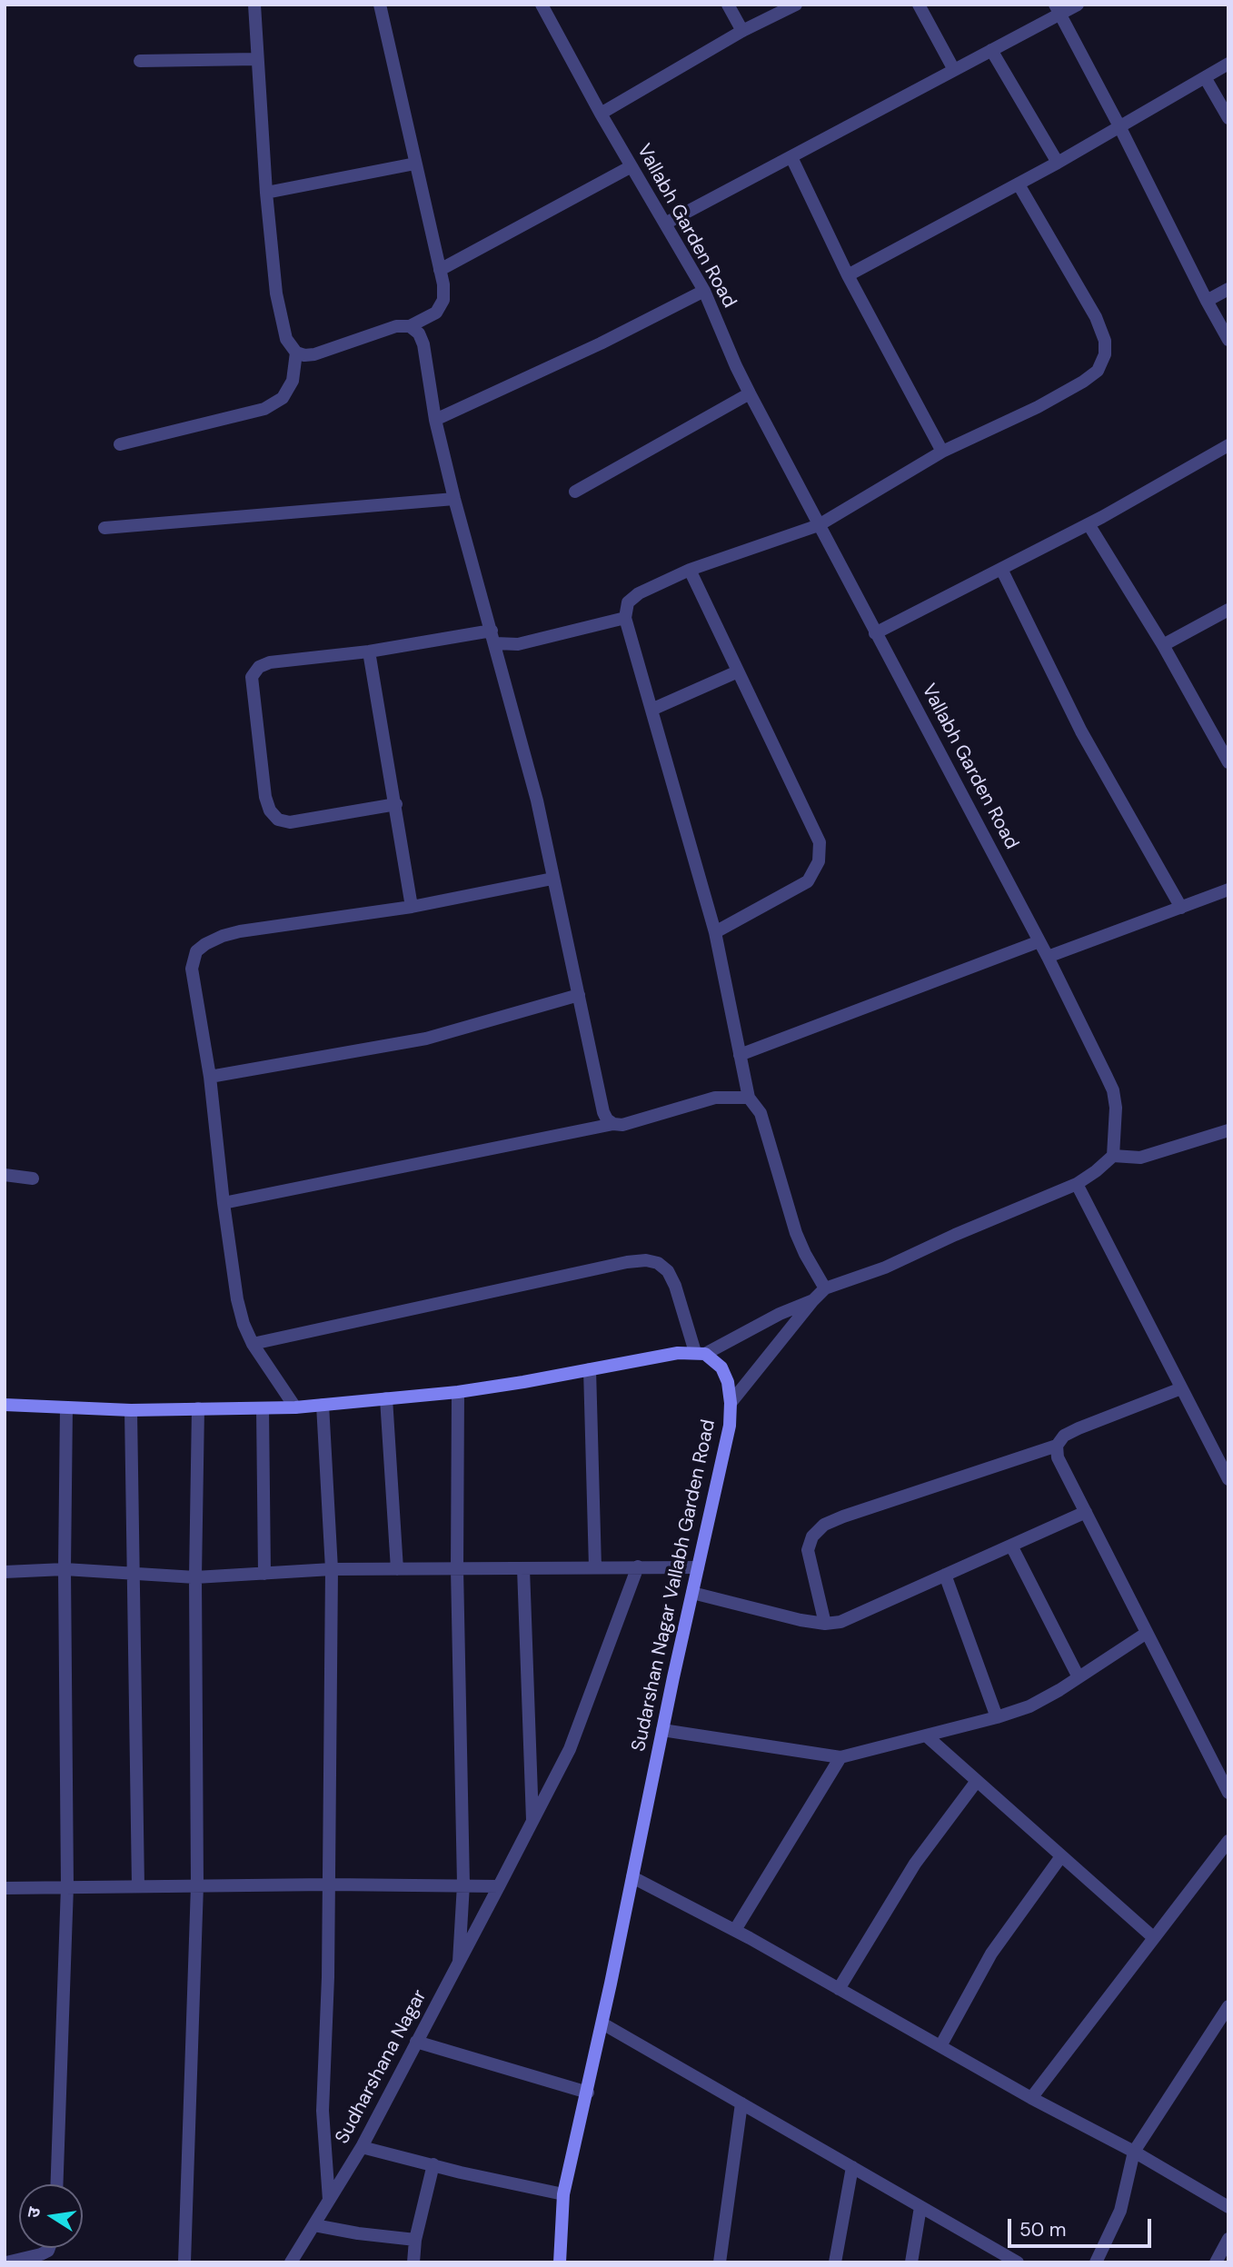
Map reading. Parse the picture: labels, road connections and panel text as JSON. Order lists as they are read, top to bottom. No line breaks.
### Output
{"streets":{"street":["Vallabh Garden Road","Sudarshan Nagar Vallabh Garden Road","Sudharshana Nagar"]},"scale_bar":"50 m","north":"left"}
